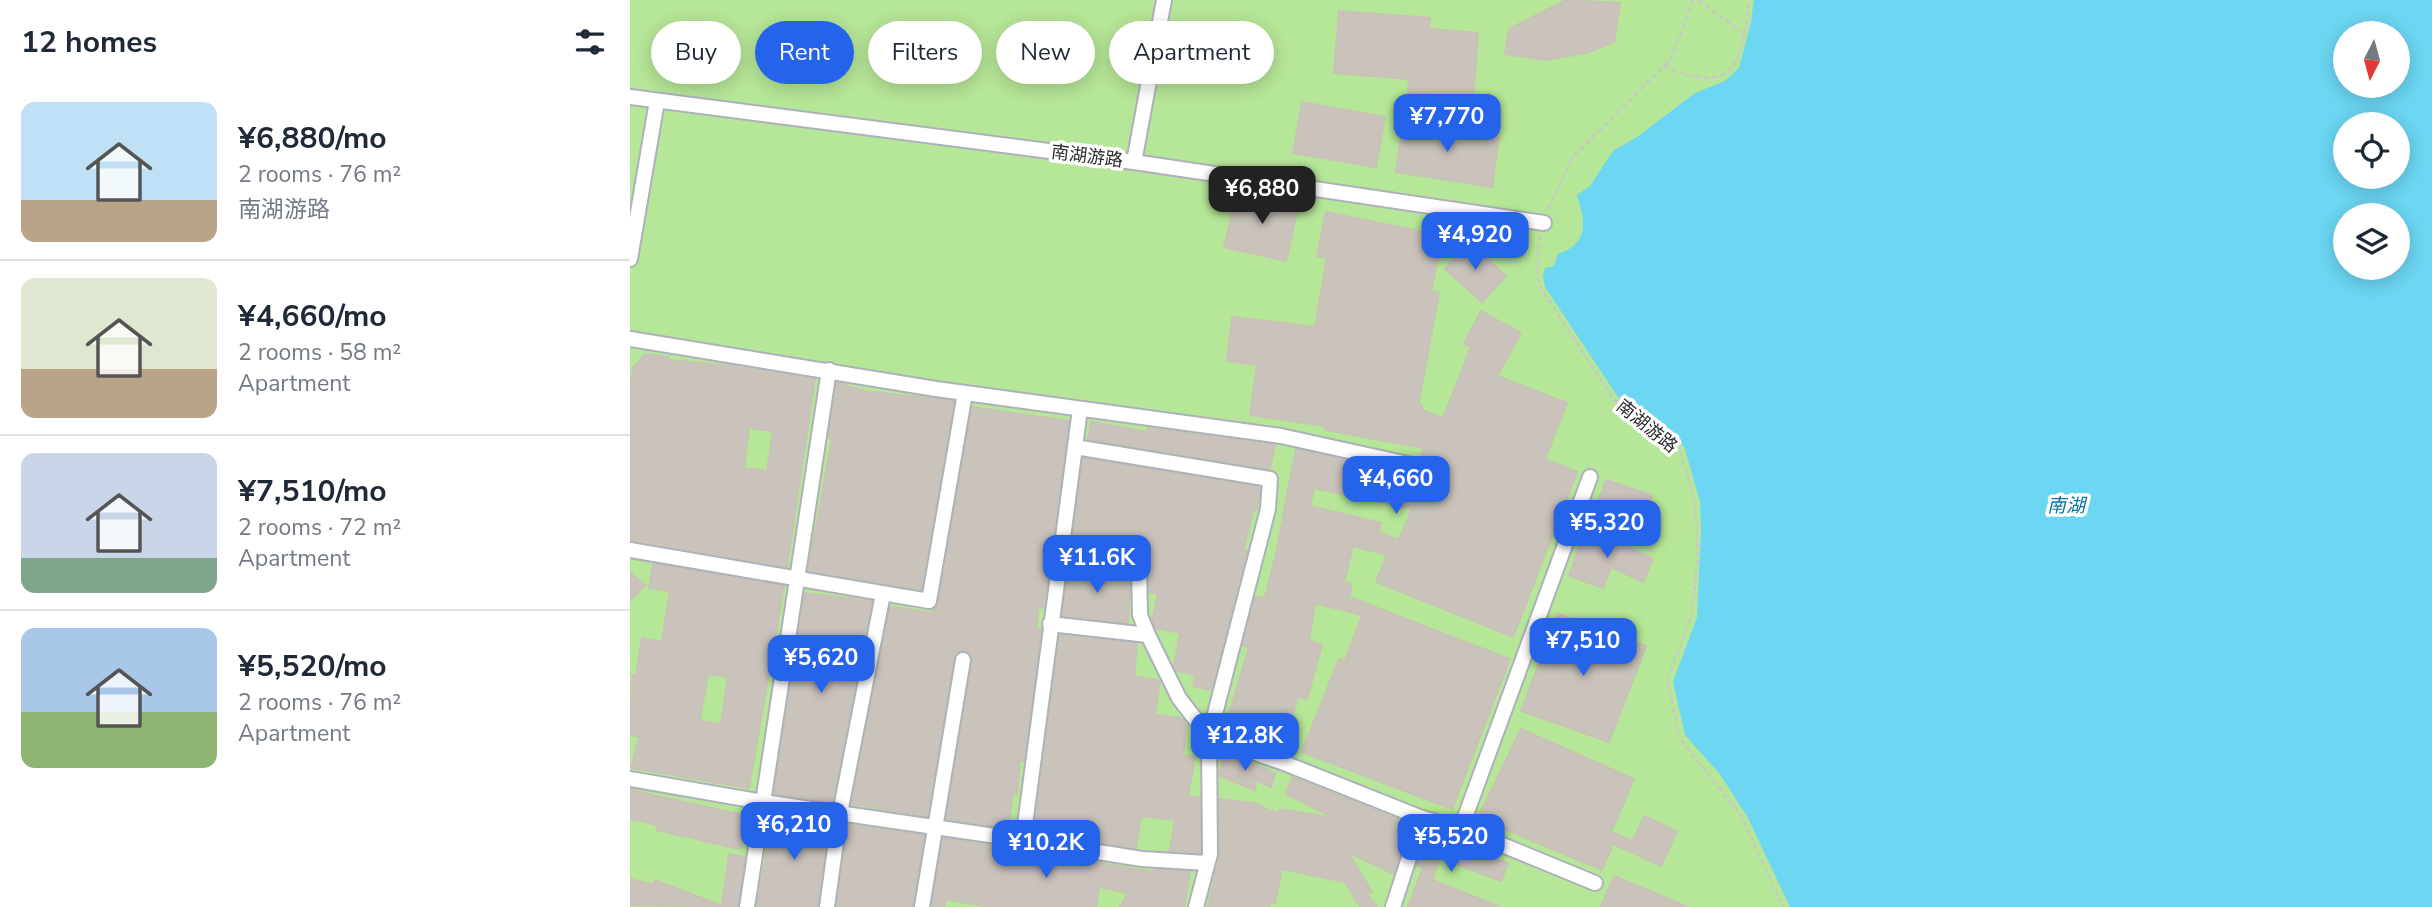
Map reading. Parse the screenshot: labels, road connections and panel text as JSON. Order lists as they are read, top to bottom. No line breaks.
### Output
{"streets":{"street":["南湖游路"]},"water":["南湖"],"north":"bottom","page":{"heading":"12 homes","chip":["Buy","Rent","Filters","New","Apartment"],"list":[{"name":"¥6,880/mo","note":"2 rooms · 76 m² · 南湖游路"},{"name":"¥4,660/mo","note":"2 rooms · 58 m² · Apartment"},{"name":"¥7,510/mo","note":"2 rooms · 72 m² · Apartment"},{"name":"¥5,520/mo","note":"2 rooms · 76 m² · Apartment"}],"price":["¥7,770","¥6,880","¥4,920","¥4,660","¥5,320","¥11.6K","¥7,510","¥5,620","¥12.8K","¥6,210","¥5,520","¥10.2K"]}}
